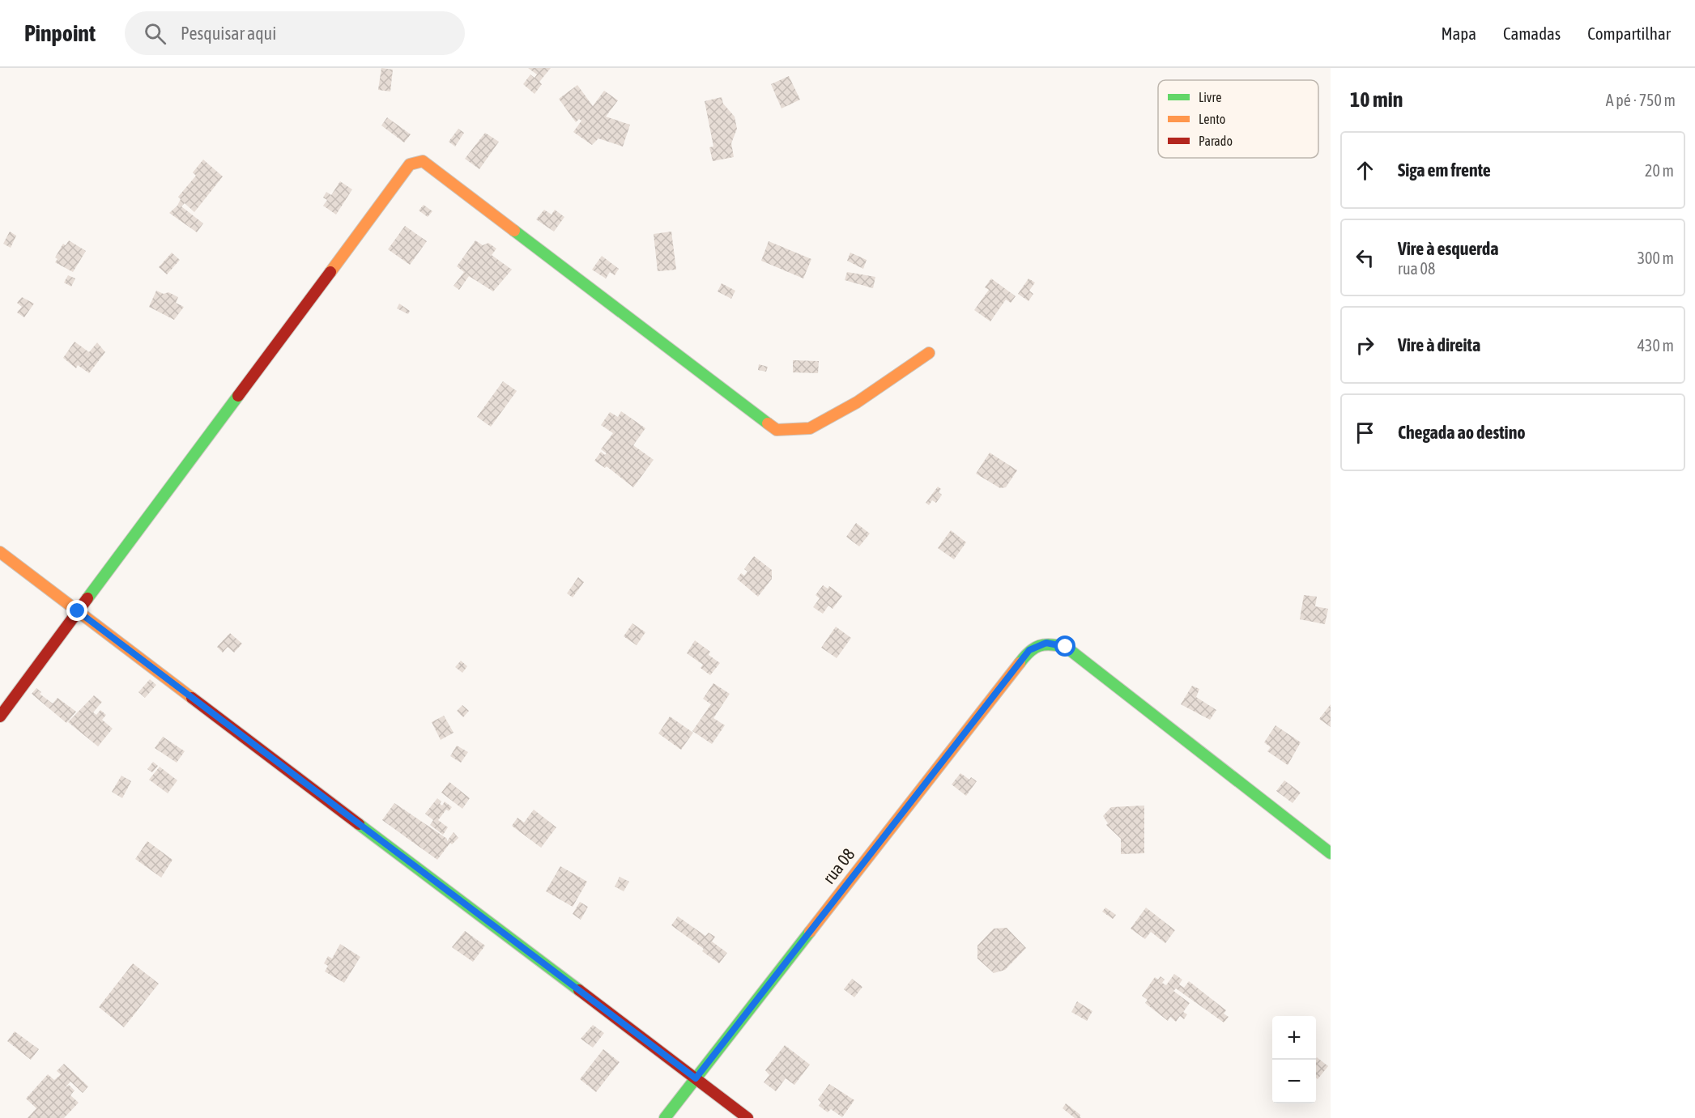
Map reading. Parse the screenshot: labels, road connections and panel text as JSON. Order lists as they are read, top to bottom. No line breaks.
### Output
{"streets":{"street":["rua 08"]},"legend":["Livre","Lento","Parado"],"page":{"header":"Pinpoint","search":"Pesquisar aqui","nav":["Mapa","Camadas","Compartilhar"],"heading":["10 min","A pé · 750 m"],"list":[["Siga em frente","20 m"],["Vire à esquerda","rua 08","300 m"],["Vire à direita","430 m"],"Chegada ao destino"],"map_buttons":["+","−"]}}
